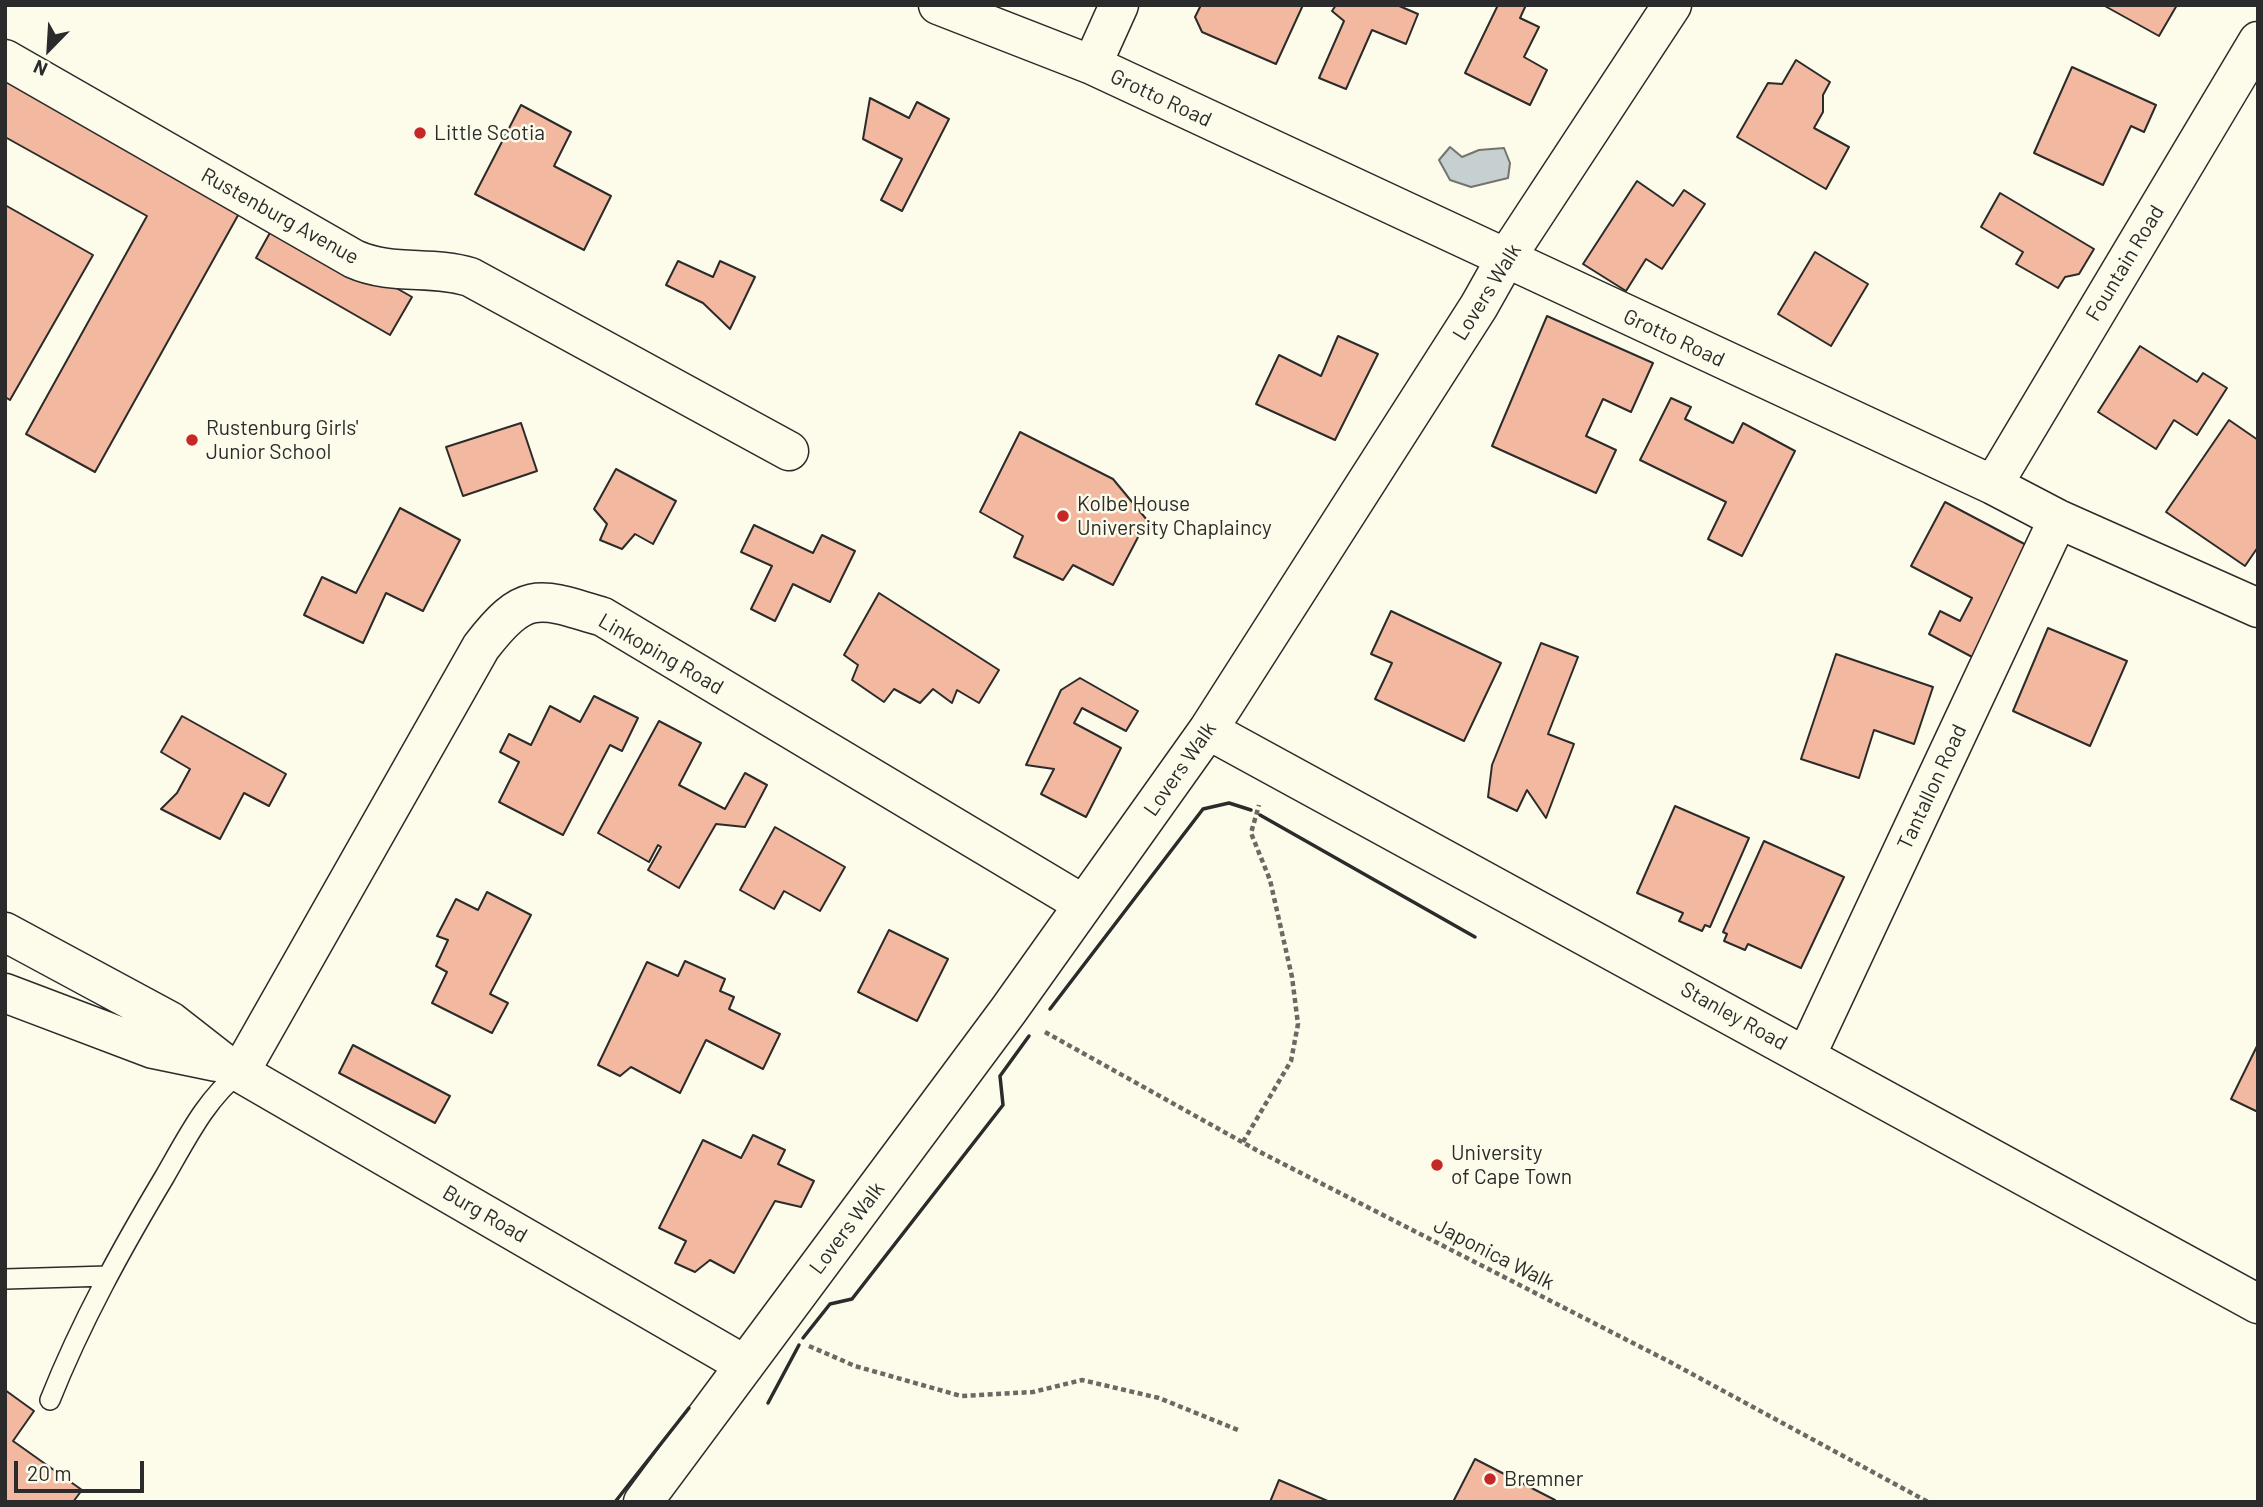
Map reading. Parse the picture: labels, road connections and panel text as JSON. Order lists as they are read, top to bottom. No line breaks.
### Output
{"streets":{"street":["Grotto Road","Rustenburg Avenue","Fountain Road","Lovers Walk","Linkoping Road","Tantallon Road","Stanley Road","Burg Road"],"path":["Japonica Walk"]},"crossings":[["Grotto Road","Fountain Road"],["Grotto Road","Lovers Walk"],["Grotto Road","Tantallon Road"],["Lovers Walk","Linkoping Road"],["Lovers Walk","Stanley Road"],["Lovers Walk","Burg Road"],["Linkoping Road","Burg Road"],["Tantallon Road","Stanley Road"]],"places":["Little Scotia","Rustenburg Girls' Junior School","Kolbe House University Chaplaincy","University of Cape Town","Bremner"],"scale_bar":"20 m","north":"bottom left"}
